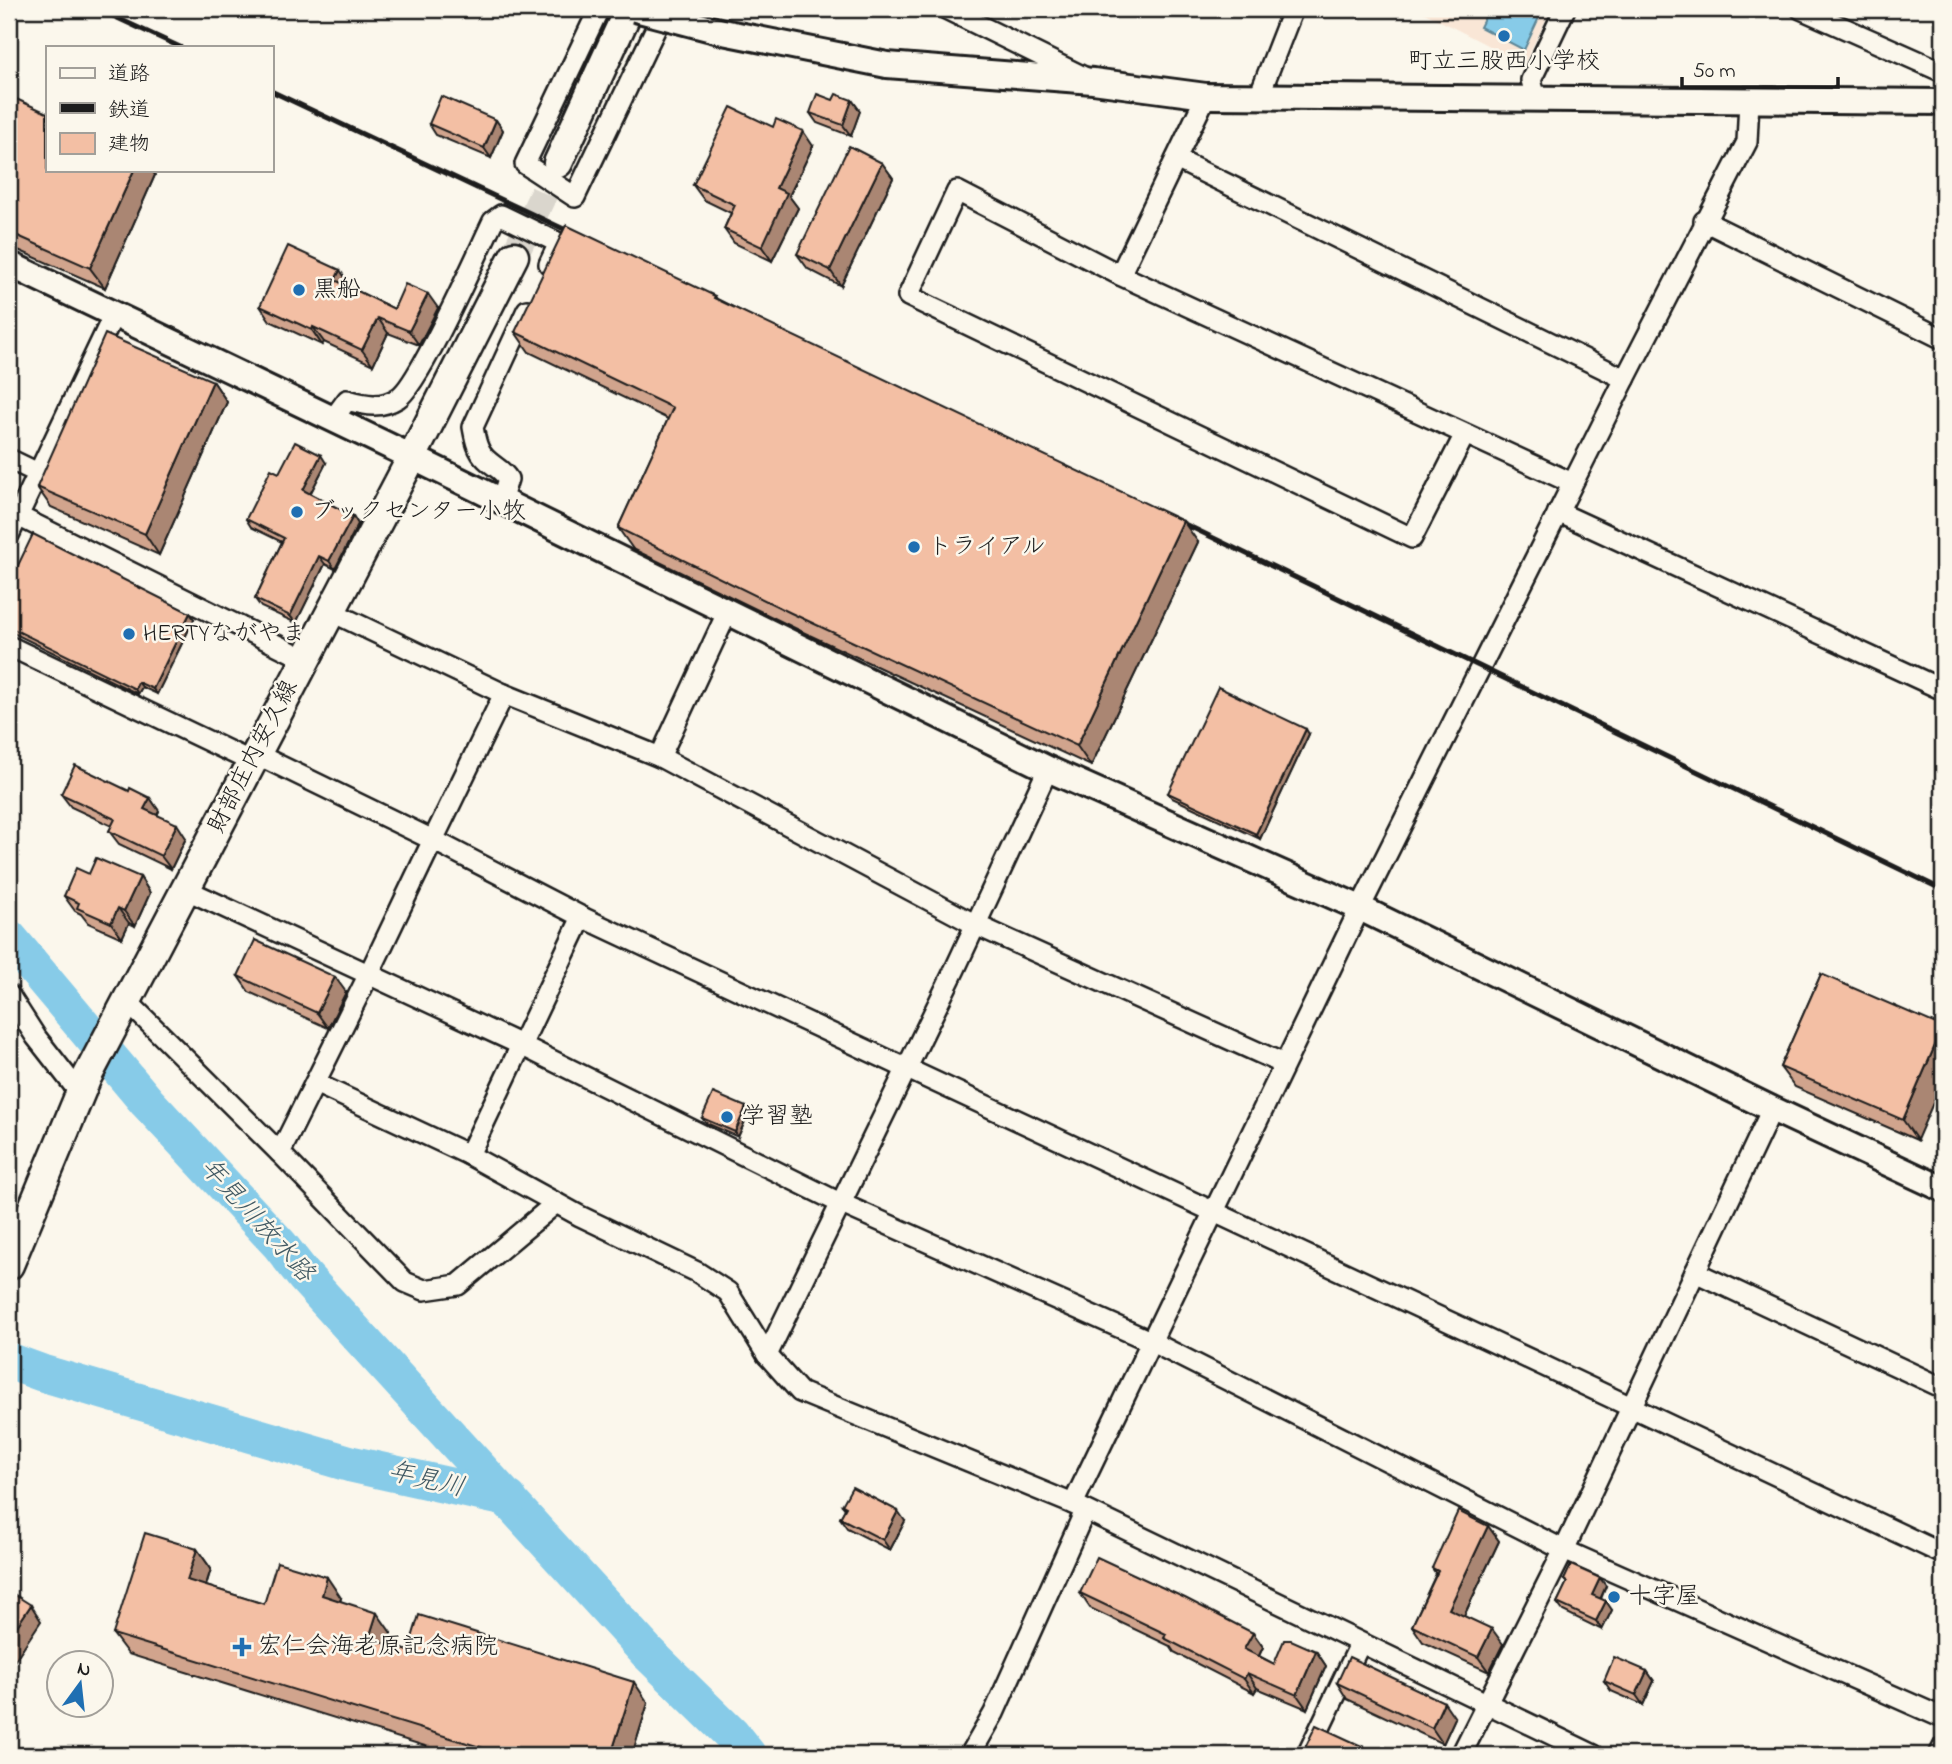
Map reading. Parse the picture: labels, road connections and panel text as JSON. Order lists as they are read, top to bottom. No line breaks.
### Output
{"streets":{"main road":["財部庄内安久線"]},"water":["年見川放水路","年見川"],"places":{"other":["町立三股西小学校","黒船","ブックセンター小牧","トライアル","HERTYながやま","学習塾","十字屋"],"health":["宏仁会海老原記念病院"]},"legend":["道路","鉄道","建物"],"scale_bar":"50 m","north":"top"}
